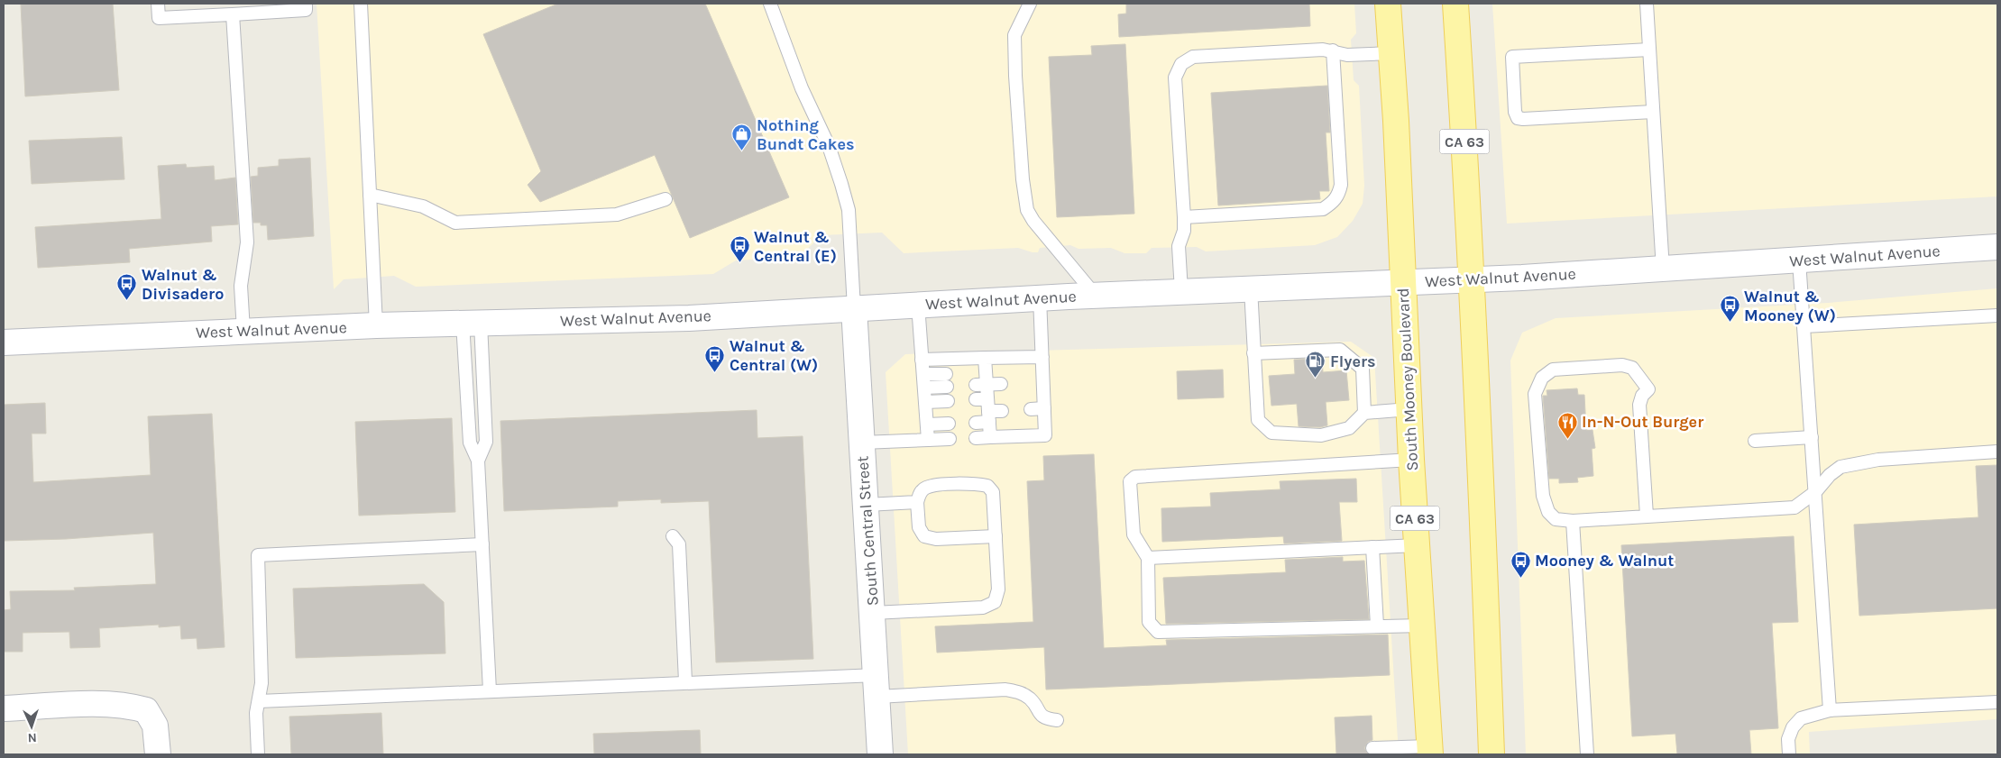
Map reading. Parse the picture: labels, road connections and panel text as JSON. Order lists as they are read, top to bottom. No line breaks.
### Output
{"streets":{"main road":["CA 63","West Walnut Avenue","South Mooney Boulevard","South Central Street"]},"crossings":[["CA 63","West Walnut Avenue"],["West Walnut Avenue","South Mooney Boulevard"],["West Walnut Avenue","South Central Street"]],"places":{"shop":["Nothing Bundt Cakes"],"bus stop":["Walnut & Central (E)","Walnut & Divisadero","Walnut & Mooney (W)","Walnut & Central (W)","Mooney & Walnut"],"fuel station":["Flyers"],"restaurant":["In-N-Out Burger"]},"north":"bottom"}
